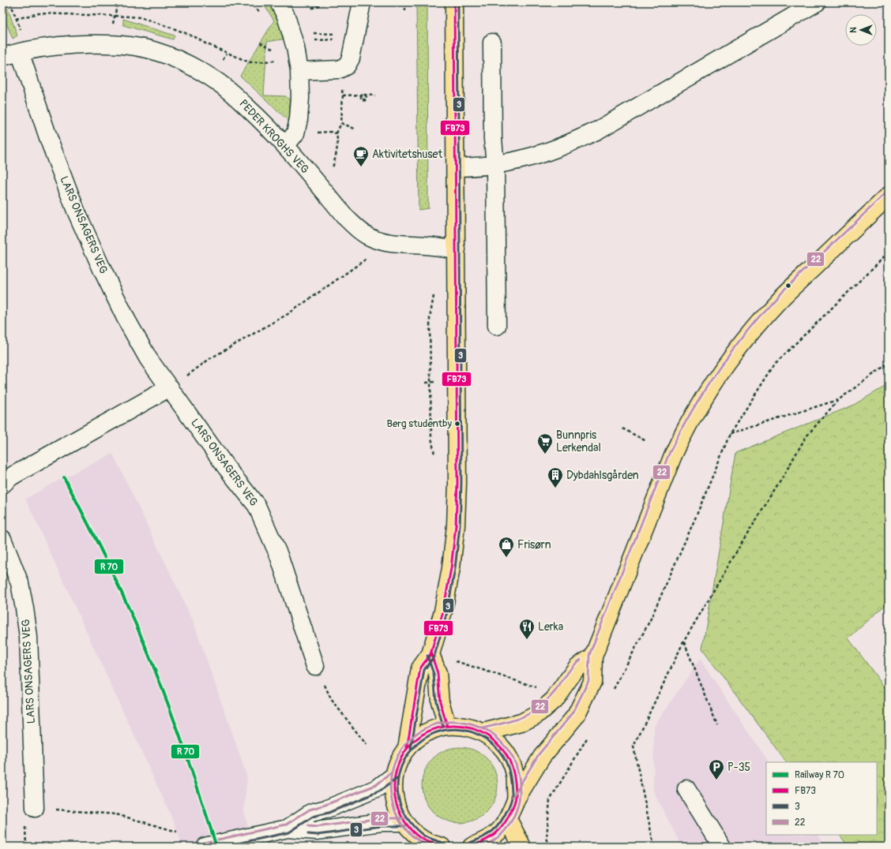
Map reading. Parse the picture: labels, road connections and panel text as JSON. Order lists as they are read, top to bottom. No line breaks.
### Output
{"streets":{"street":["PEDER KROGHS VEG","LARS ONSAGERS VEG"]},"crossings":[["PEDER KROGHS VEG","LARS ONSAGERS VEG"]],"places":{"cafe":["Aktivitetshuset"],"other":["Berg studentby"],"supermarket":["Bunnpris Lerkendal"],"building":["Dybdahlsgården"],"shop":["Frisørn"],"restaurant":["Lerka"],"parking":["P-35"]},"lines":["transit line FB73","transit line 3","transit line 22"],"legend":["Railway R 70","FB73","3","22"],"north":"left"}
